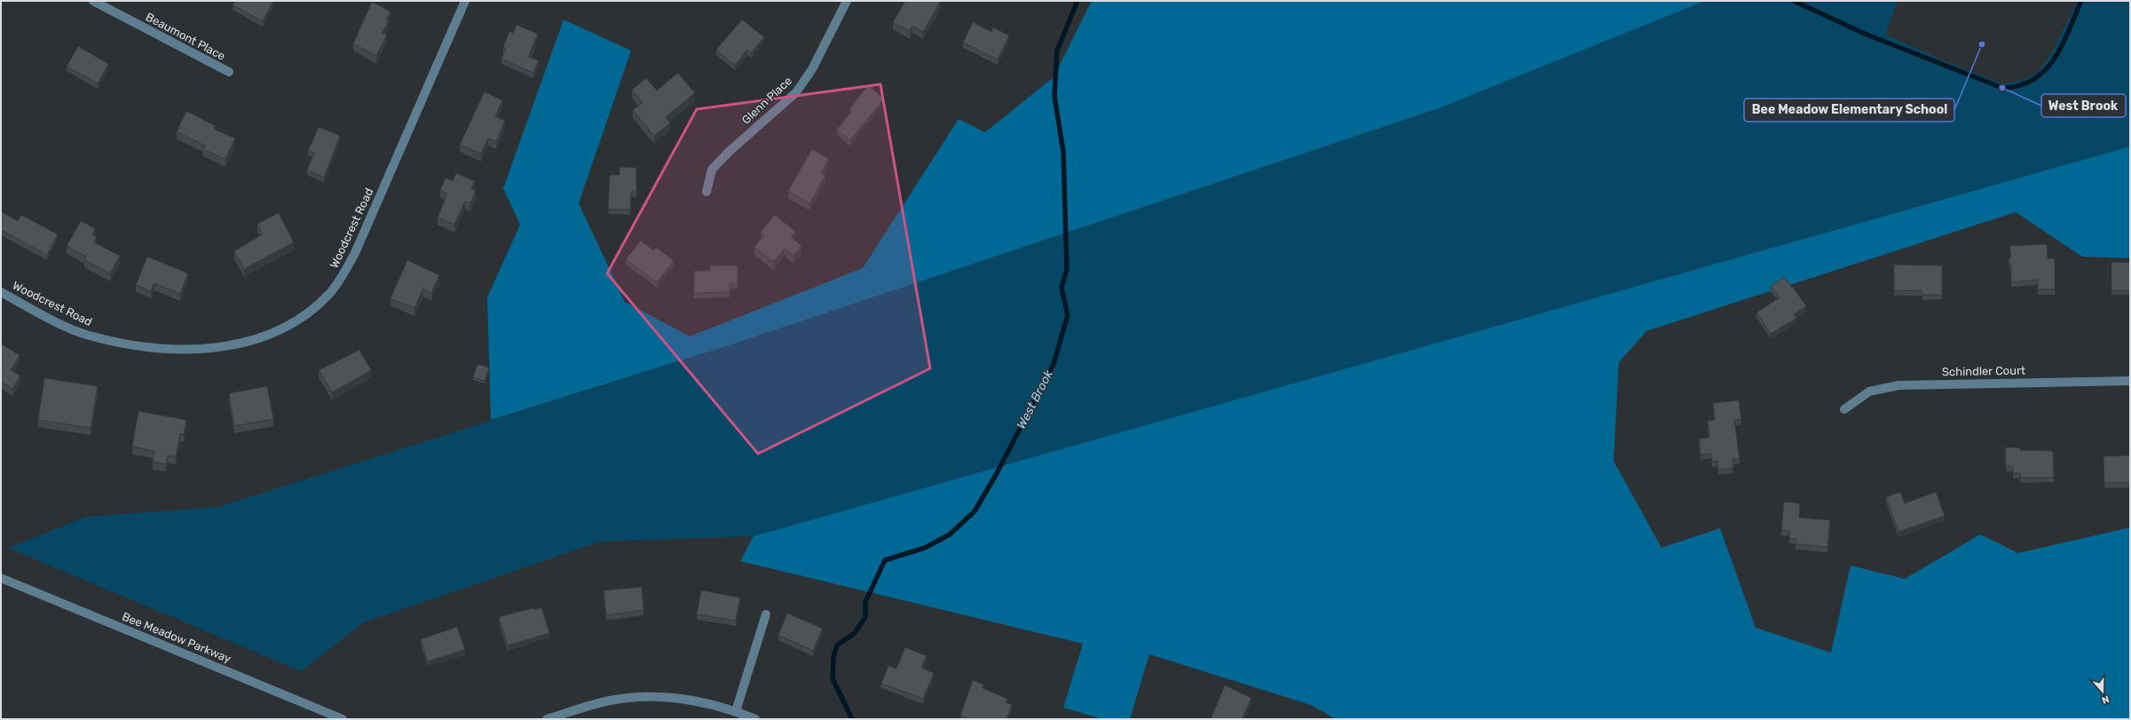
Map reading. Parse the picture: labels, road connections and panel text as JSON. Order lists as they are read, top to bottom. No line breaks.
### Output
{"streets":{"street":["Beaumont Place","Glenn Place","Woodcrest Road","Schindler Court","Bee Meadow Parkway"]},"water":["West Brook"],"places":["Bee Meadow Elementary School","West Brook"],"north":"bottom"}
